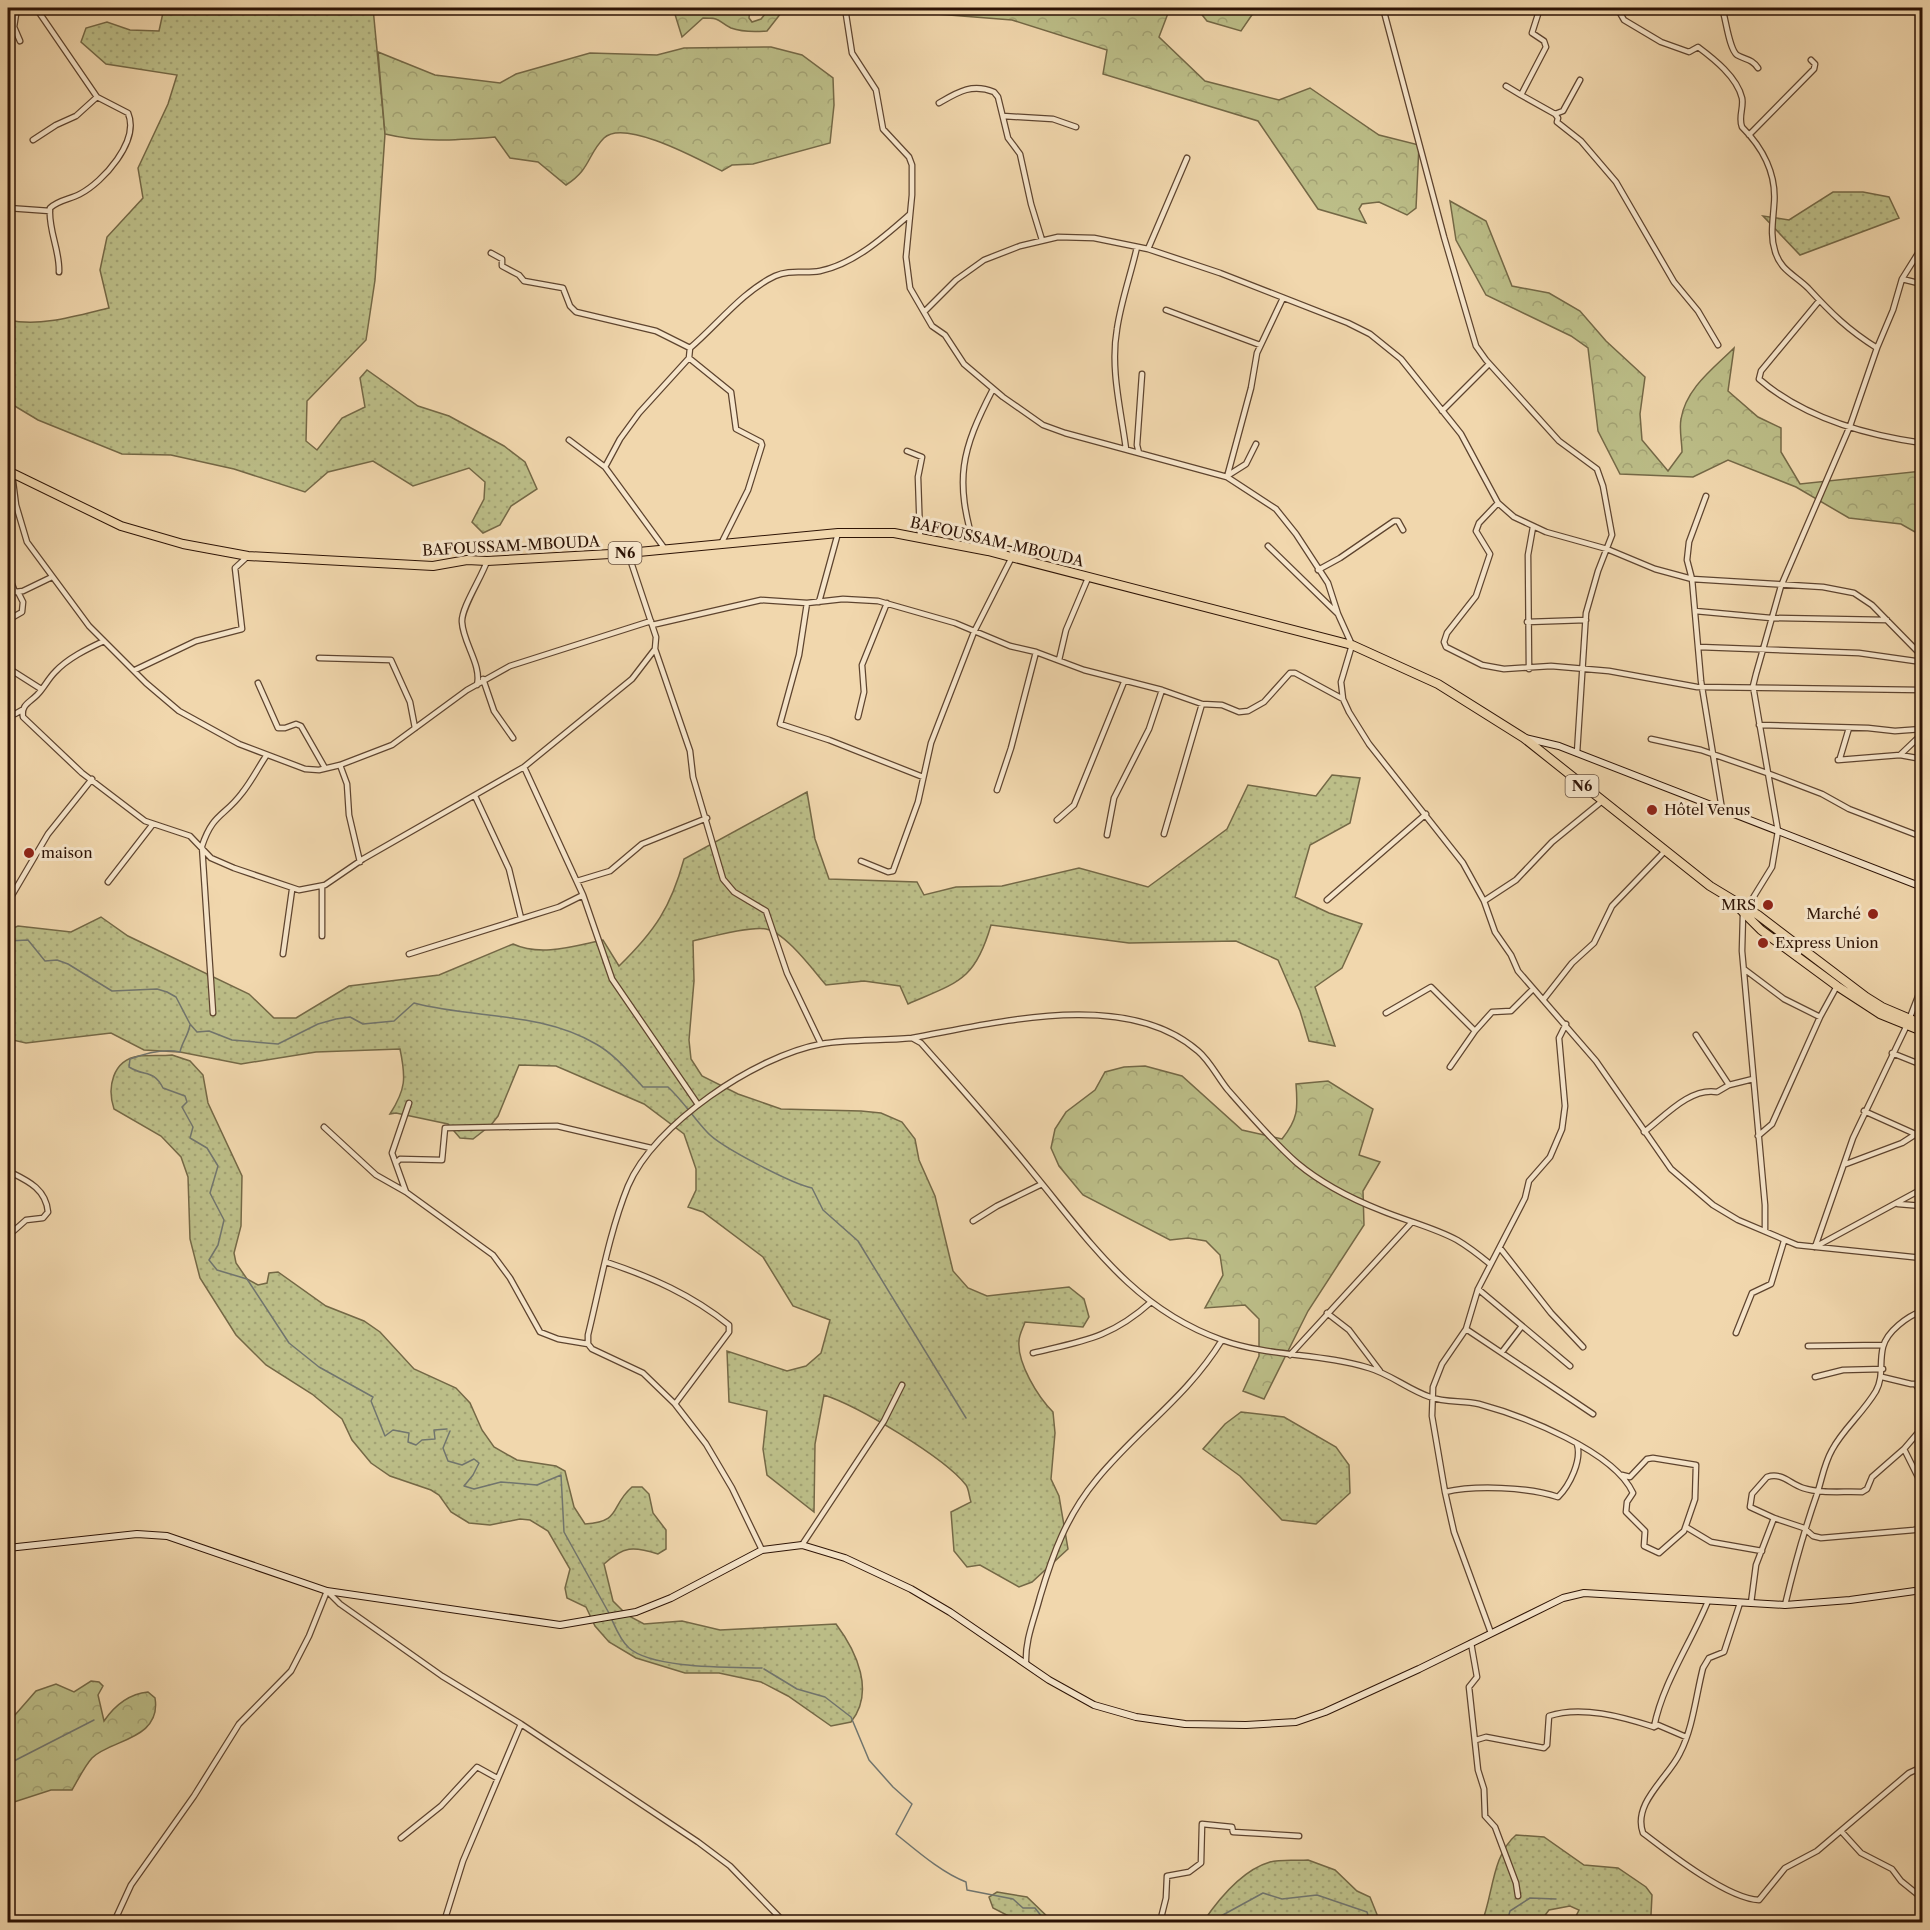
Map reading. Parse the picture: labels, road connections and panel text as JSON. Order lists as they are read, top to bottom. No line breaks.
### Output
{"streets":{"highway":["BAFOUSSAM-MBOUDA","N6"]},"places":["Hôtel Venus","maison","MRS","Marché","Express Union"]}
